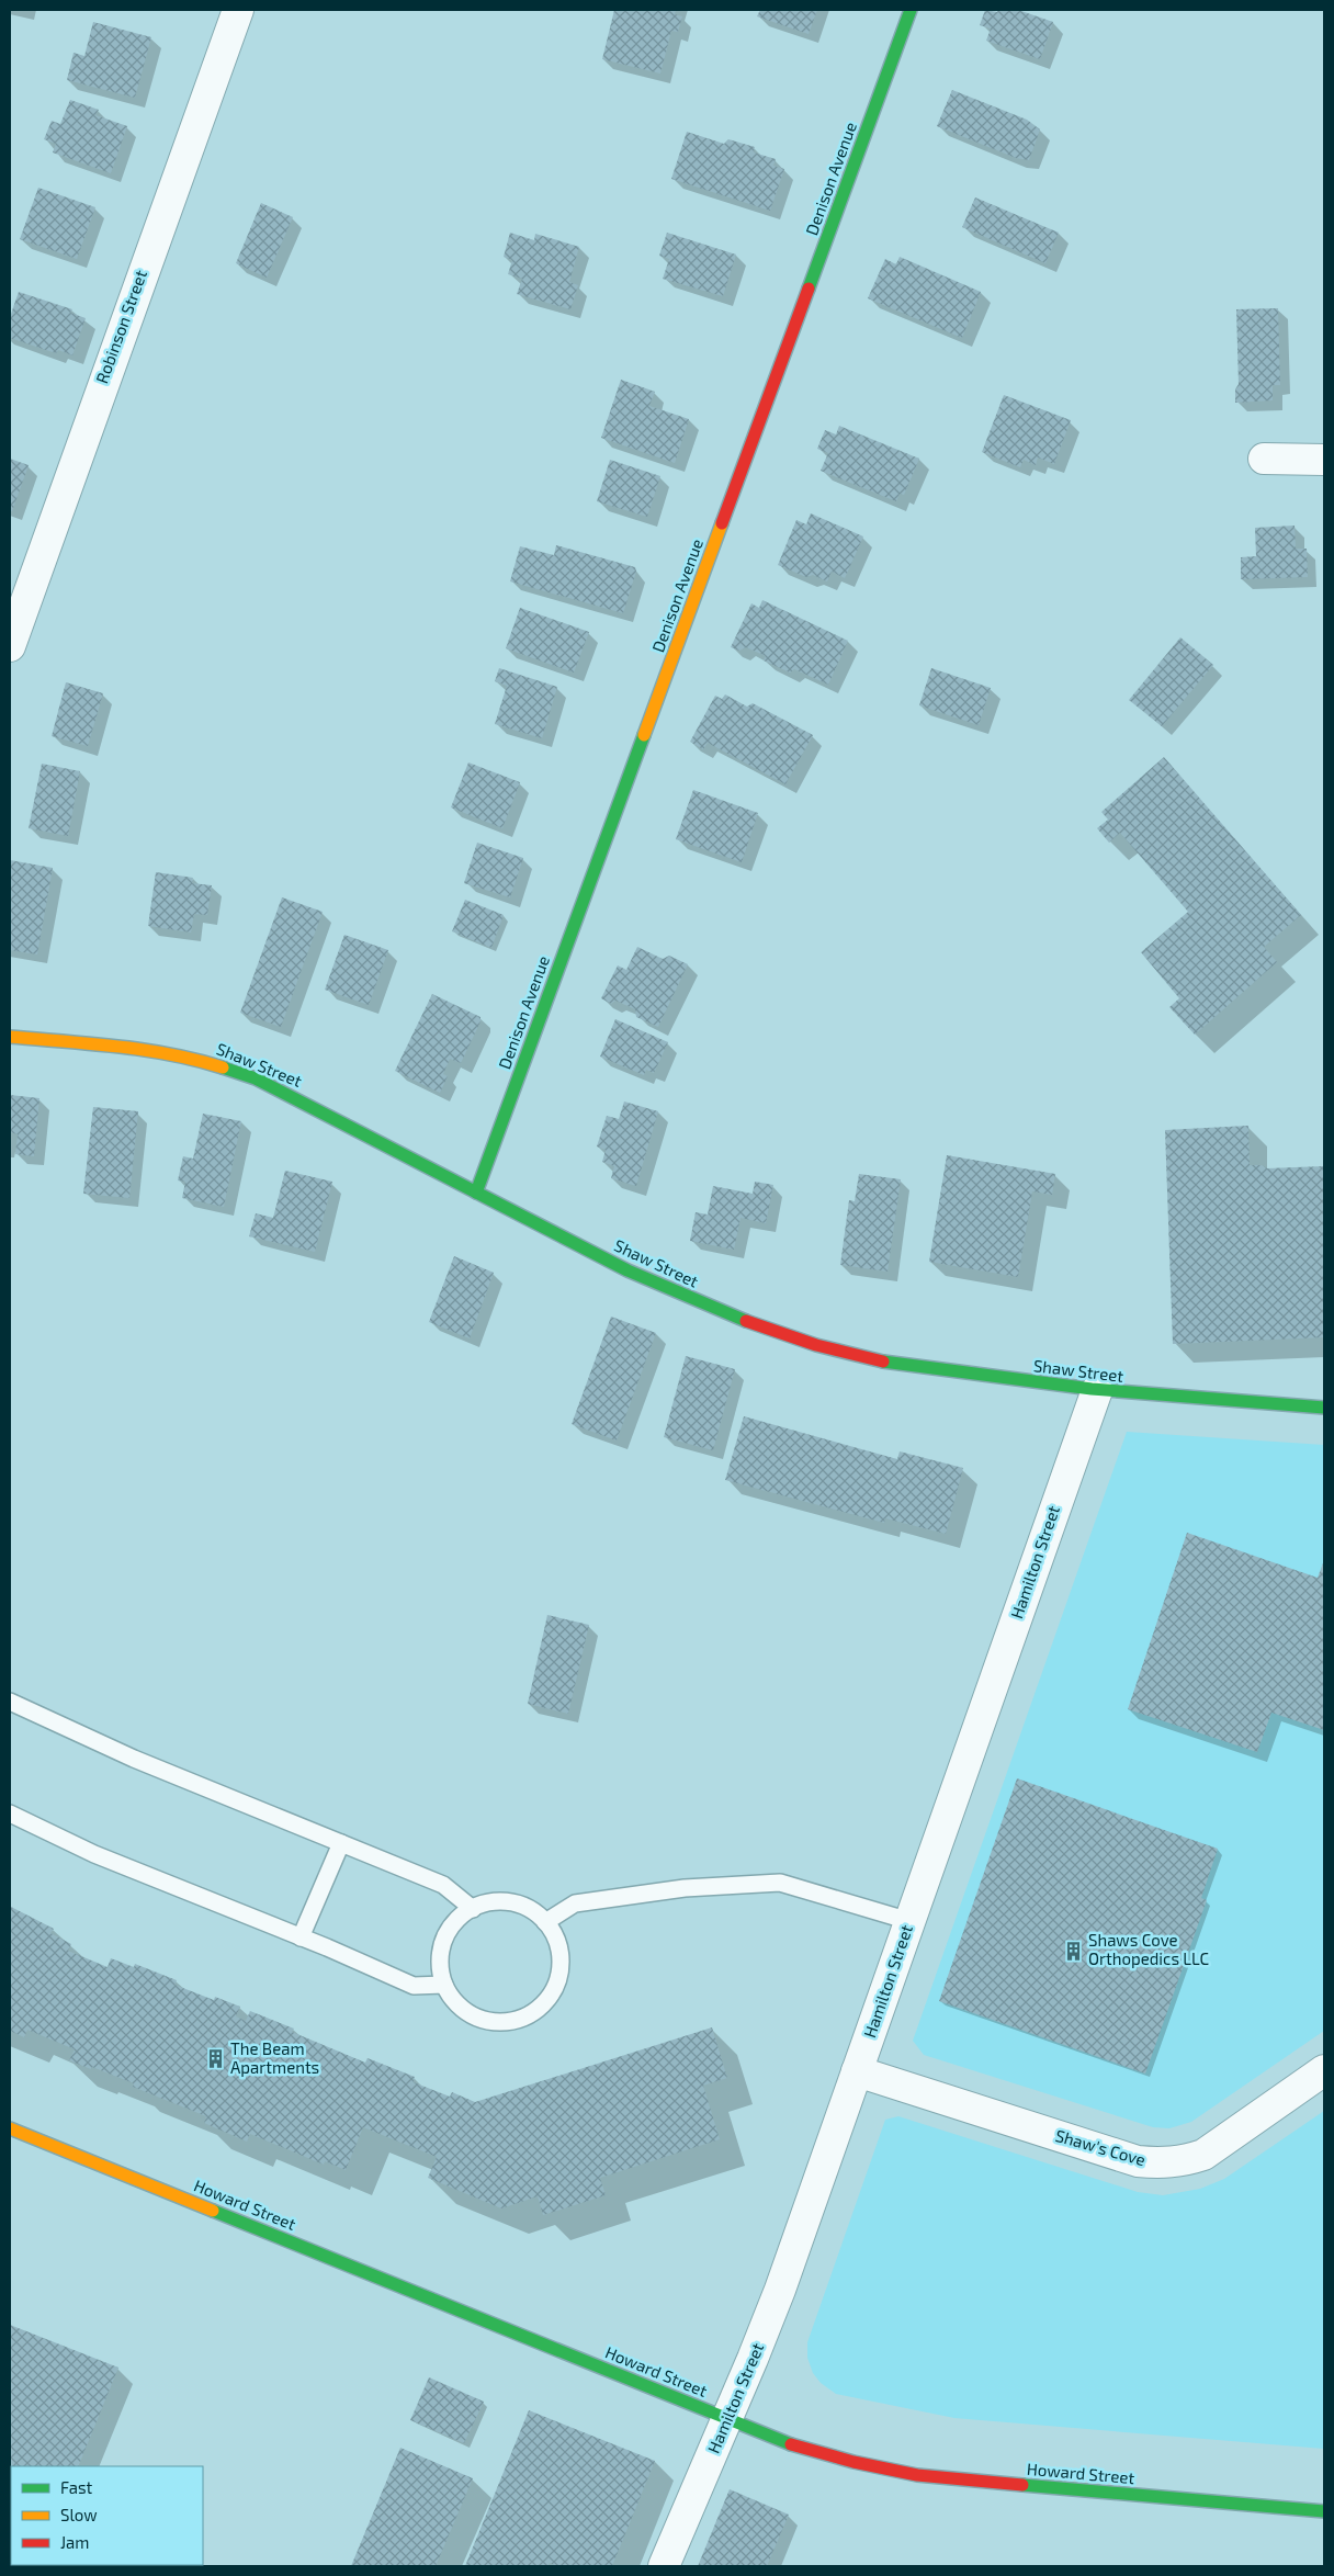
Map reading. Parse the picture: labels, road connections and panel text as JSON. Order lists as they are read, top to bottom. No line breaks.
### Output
{"streets":{"street":["Denison Avenue","Robinson Street","Shaw Street","Hamilton Street","Shaw's Cove","Howard Street"]},"crossings":[["Denison Avenue","Shaw Street"],["Shaw Street","Hamilton Street"],["Hamilton Street","Shaw's Cove"],["Hamilton Street","Howard Street"]],"places":{"building":["Shaws Cove Orthopedics LLC","The Beam Apartments"]},"legend":["Fast","Slow","Jam"]}
